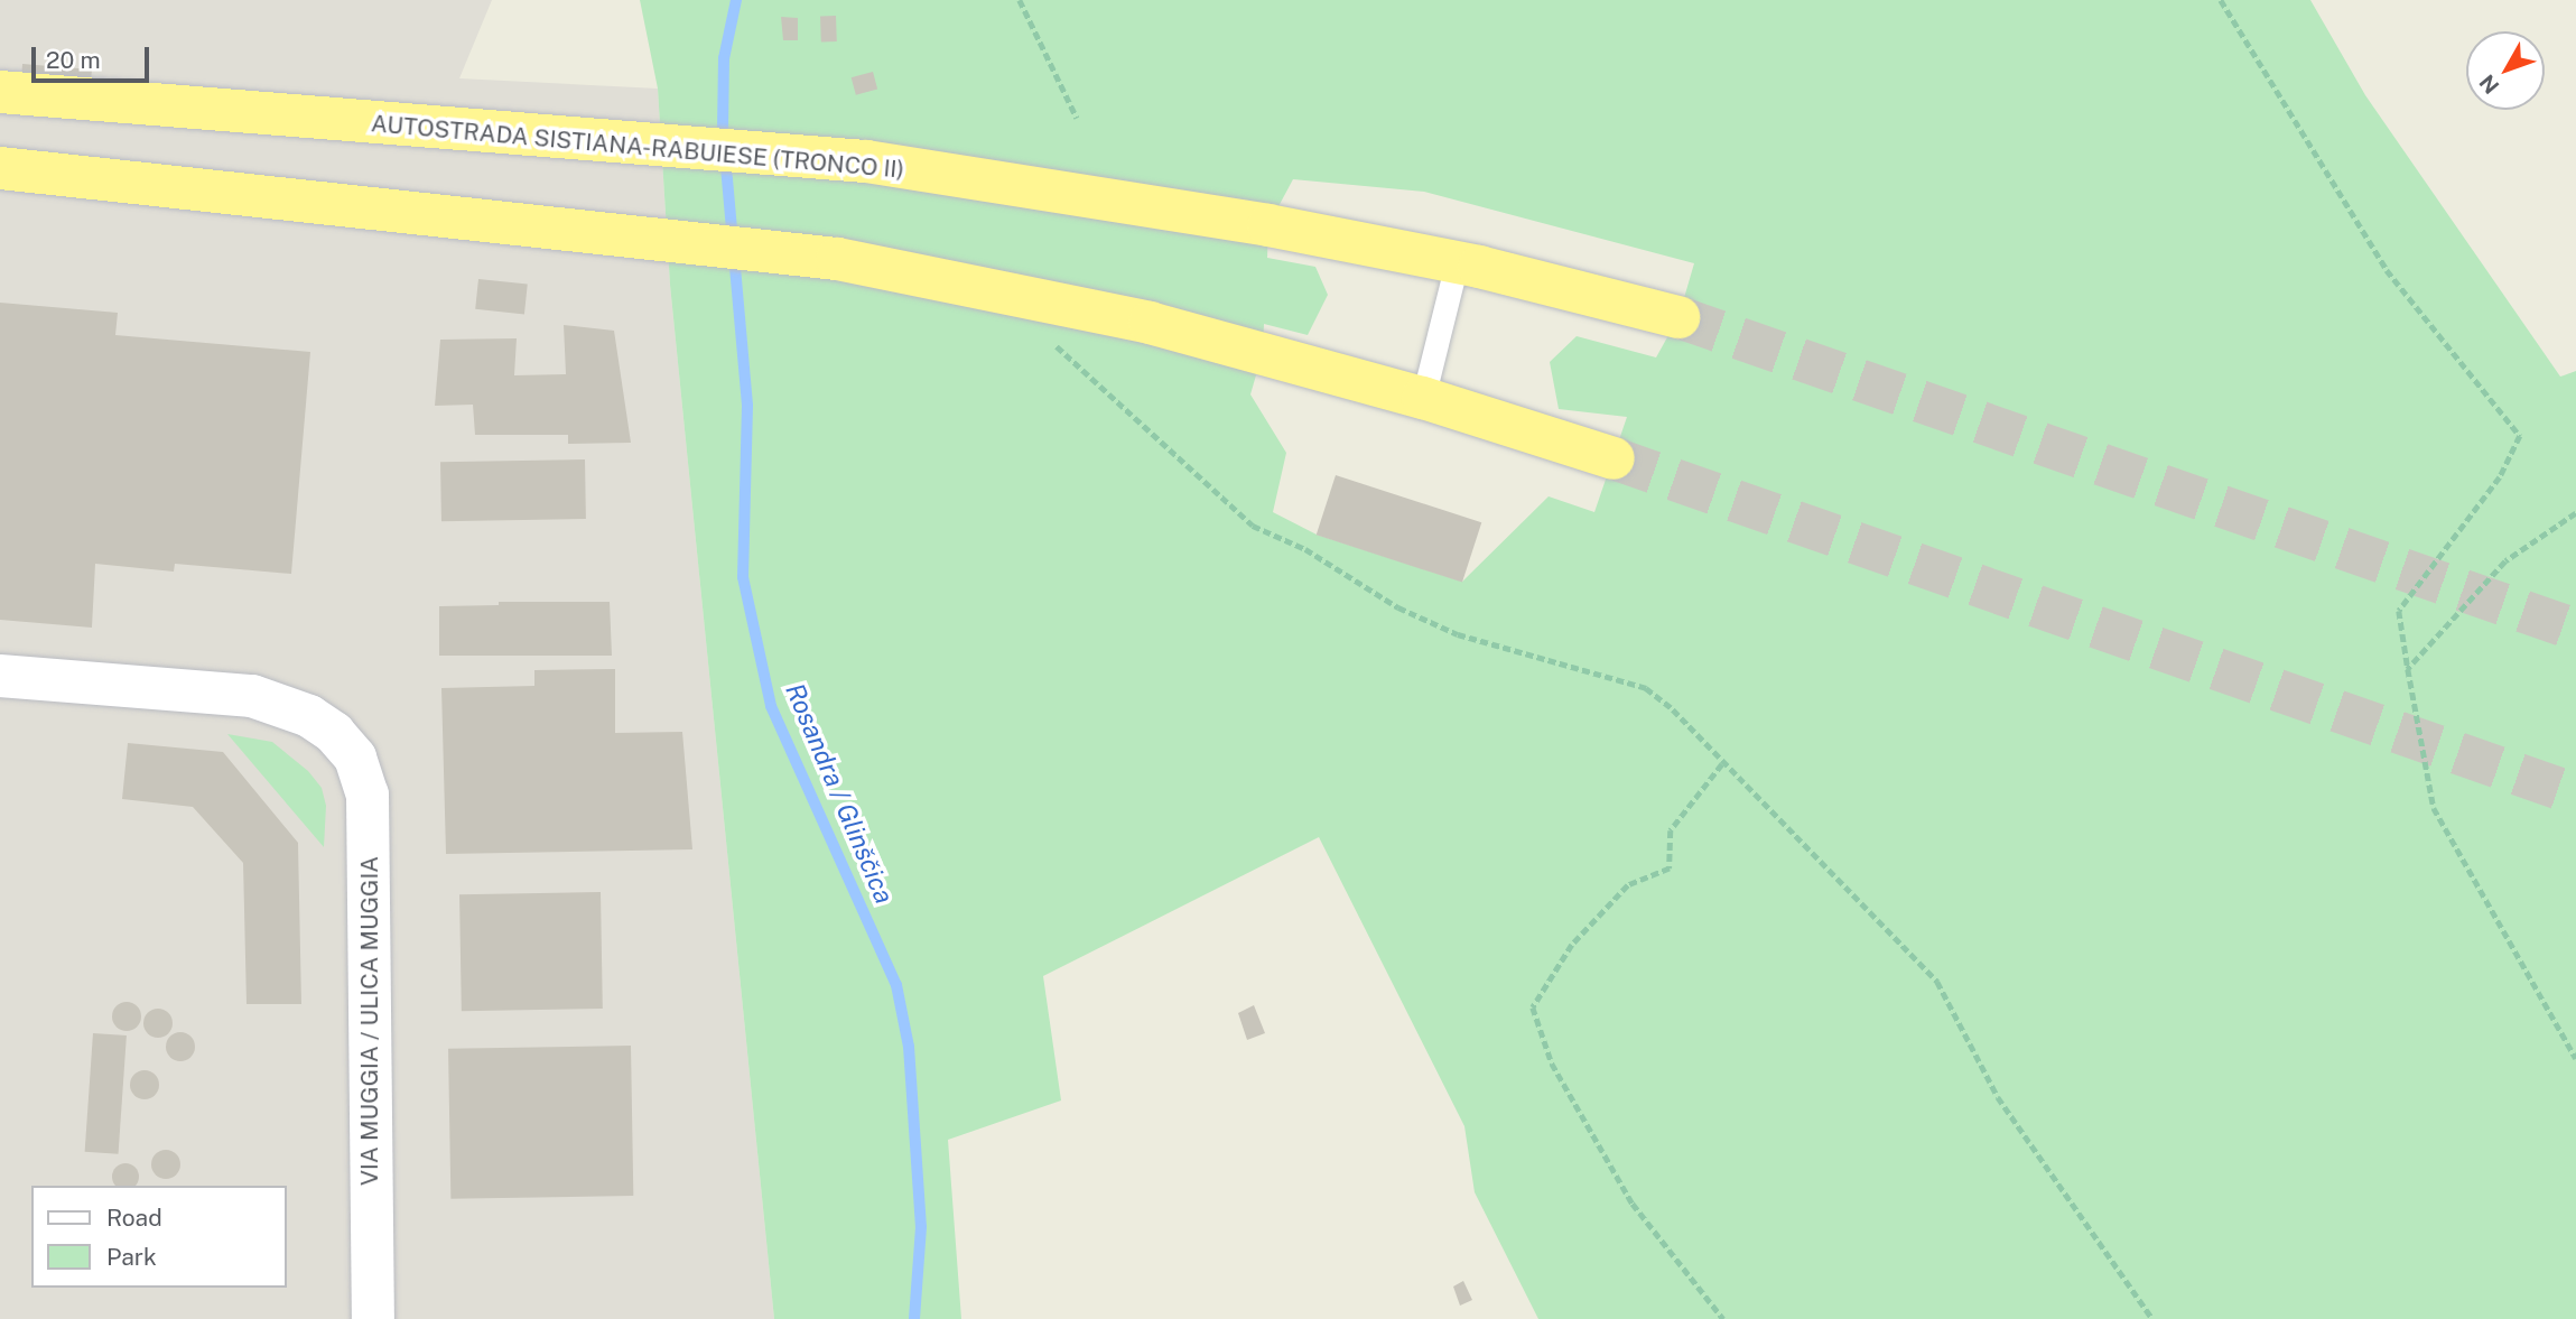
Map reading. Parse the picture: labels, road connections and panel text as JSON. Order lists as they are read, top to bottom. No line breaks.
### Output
{"streets":{"highway":["AUTOSTRADA SISTIANA-RABUIESE (TRONCO II)"],"street":["VIA MUGGIA / ULICA MUGGIA"]},"water":["Rosandra / Glinščica"],"legend":["Road","Park"],"scale_bar":"20 m","north":"bottom left"}
